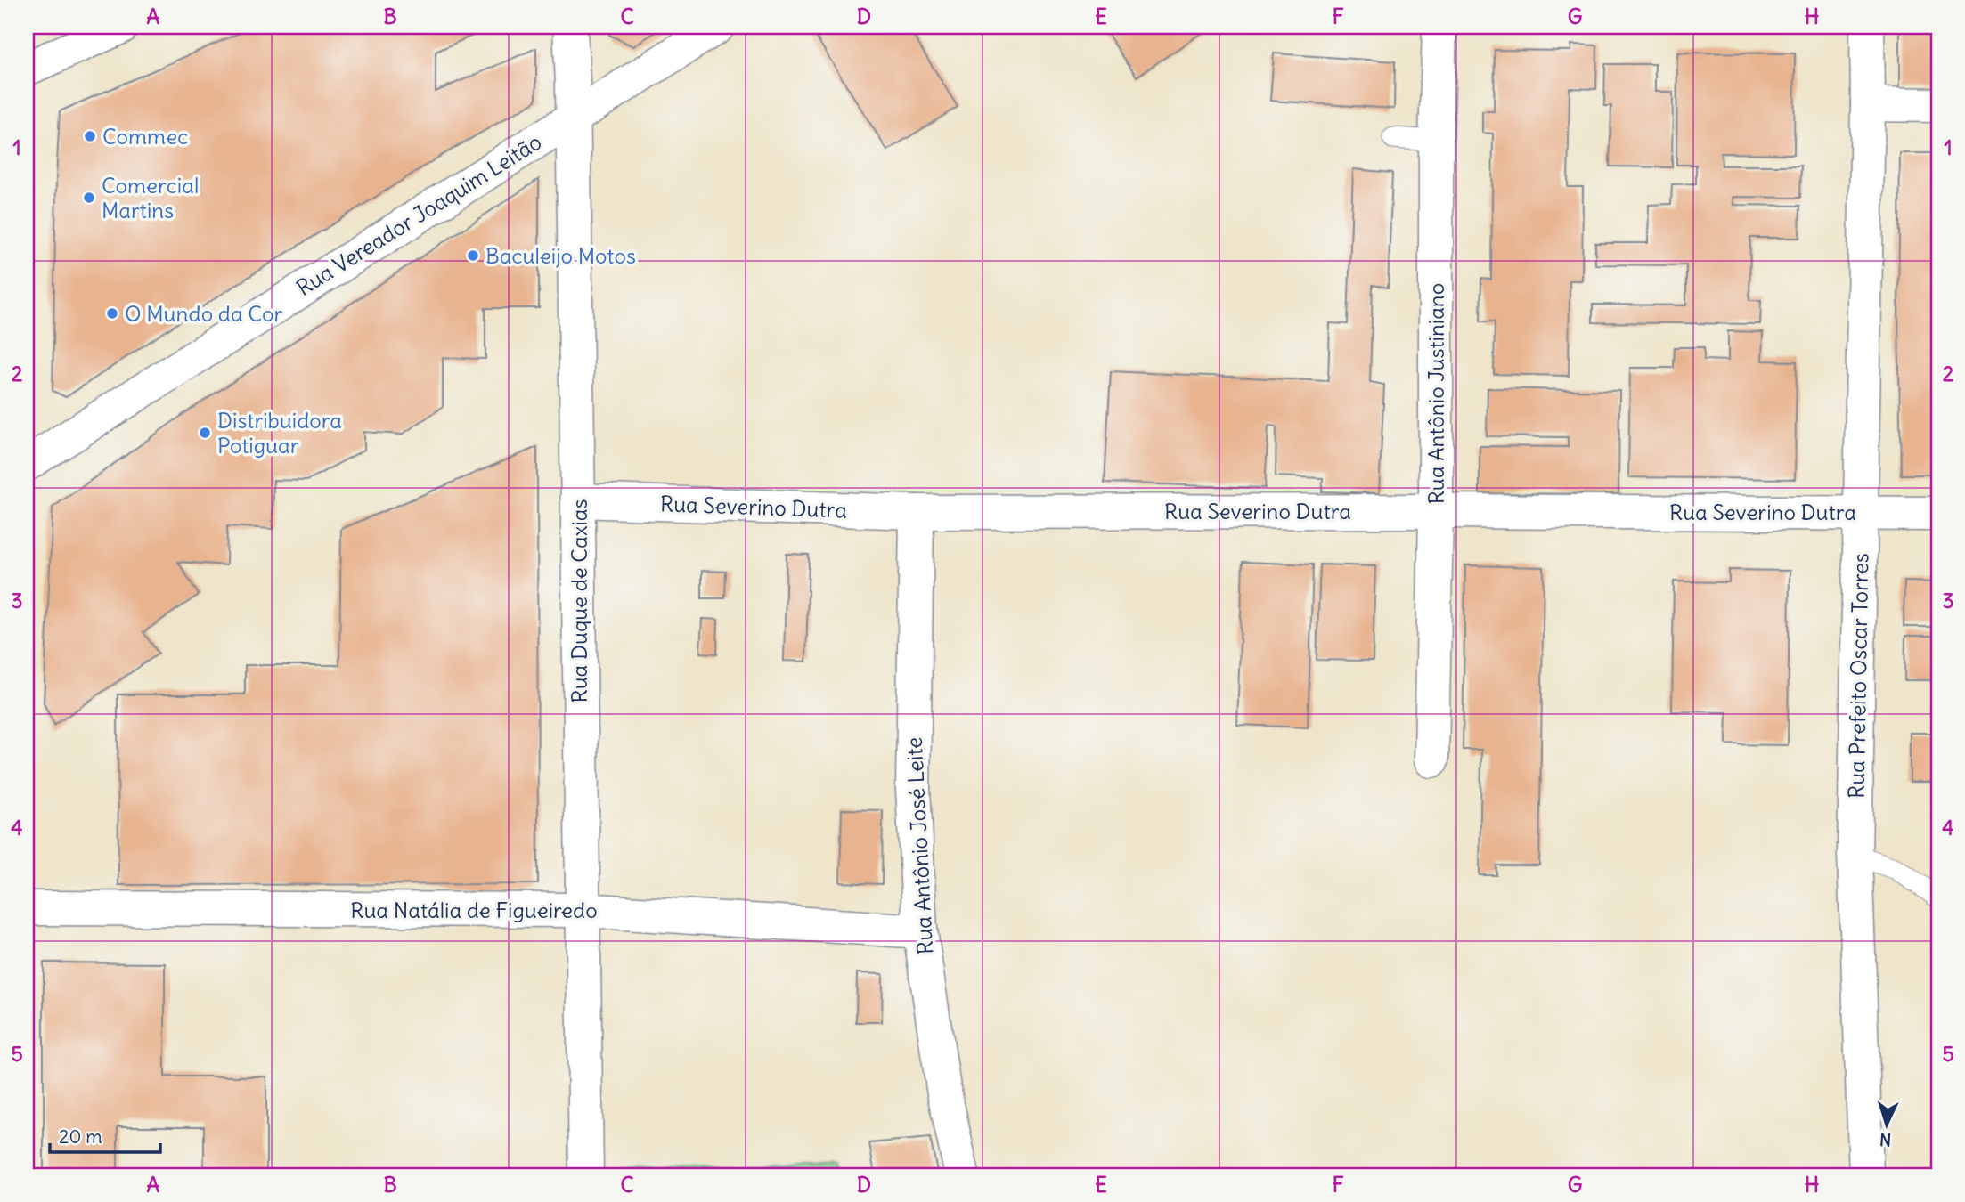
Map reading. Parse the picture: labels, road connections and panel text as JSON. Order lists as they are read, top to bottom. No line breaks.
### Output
{"streets":{"street":["Rua Vereador Joaquim Leitão","Rua Antônio Justiniano","Rua Severino Dutra","Rua Duque de Caxias","Rua Prefeito Oscar Torres","Rua Antônio José Leite","Rua Natália de Figueiredo"]},"crossings":[["Rua Vereador Joaquim Leitão","Rua Duque de Caxias"],["Rua Antônio Justiniano","Rua Severino Dutra"],["Rua Severino Dutra","Rua Duque de Caxias"],["Rua Severino Dutra","Rua Prefeito Oscar Torres"],["Rua Severino Dutra","Rua Antônio José Leite"],["Rua Duque de Caxias","Rua Natália de Figueiredo"],["Rua Antônio José Leite","Rua Natália de Figueiredo"]],"places":["Commec","Comercial Martins","Baculeijo Motos","O Mundo da Cor","Distribuidora Potiguar"],"scale_bar":"20 m","north":"bottom","grid":{"columns":["A","B","C","D","E","F","G","H"],"rows":["1","2","3","4","5"]}}
